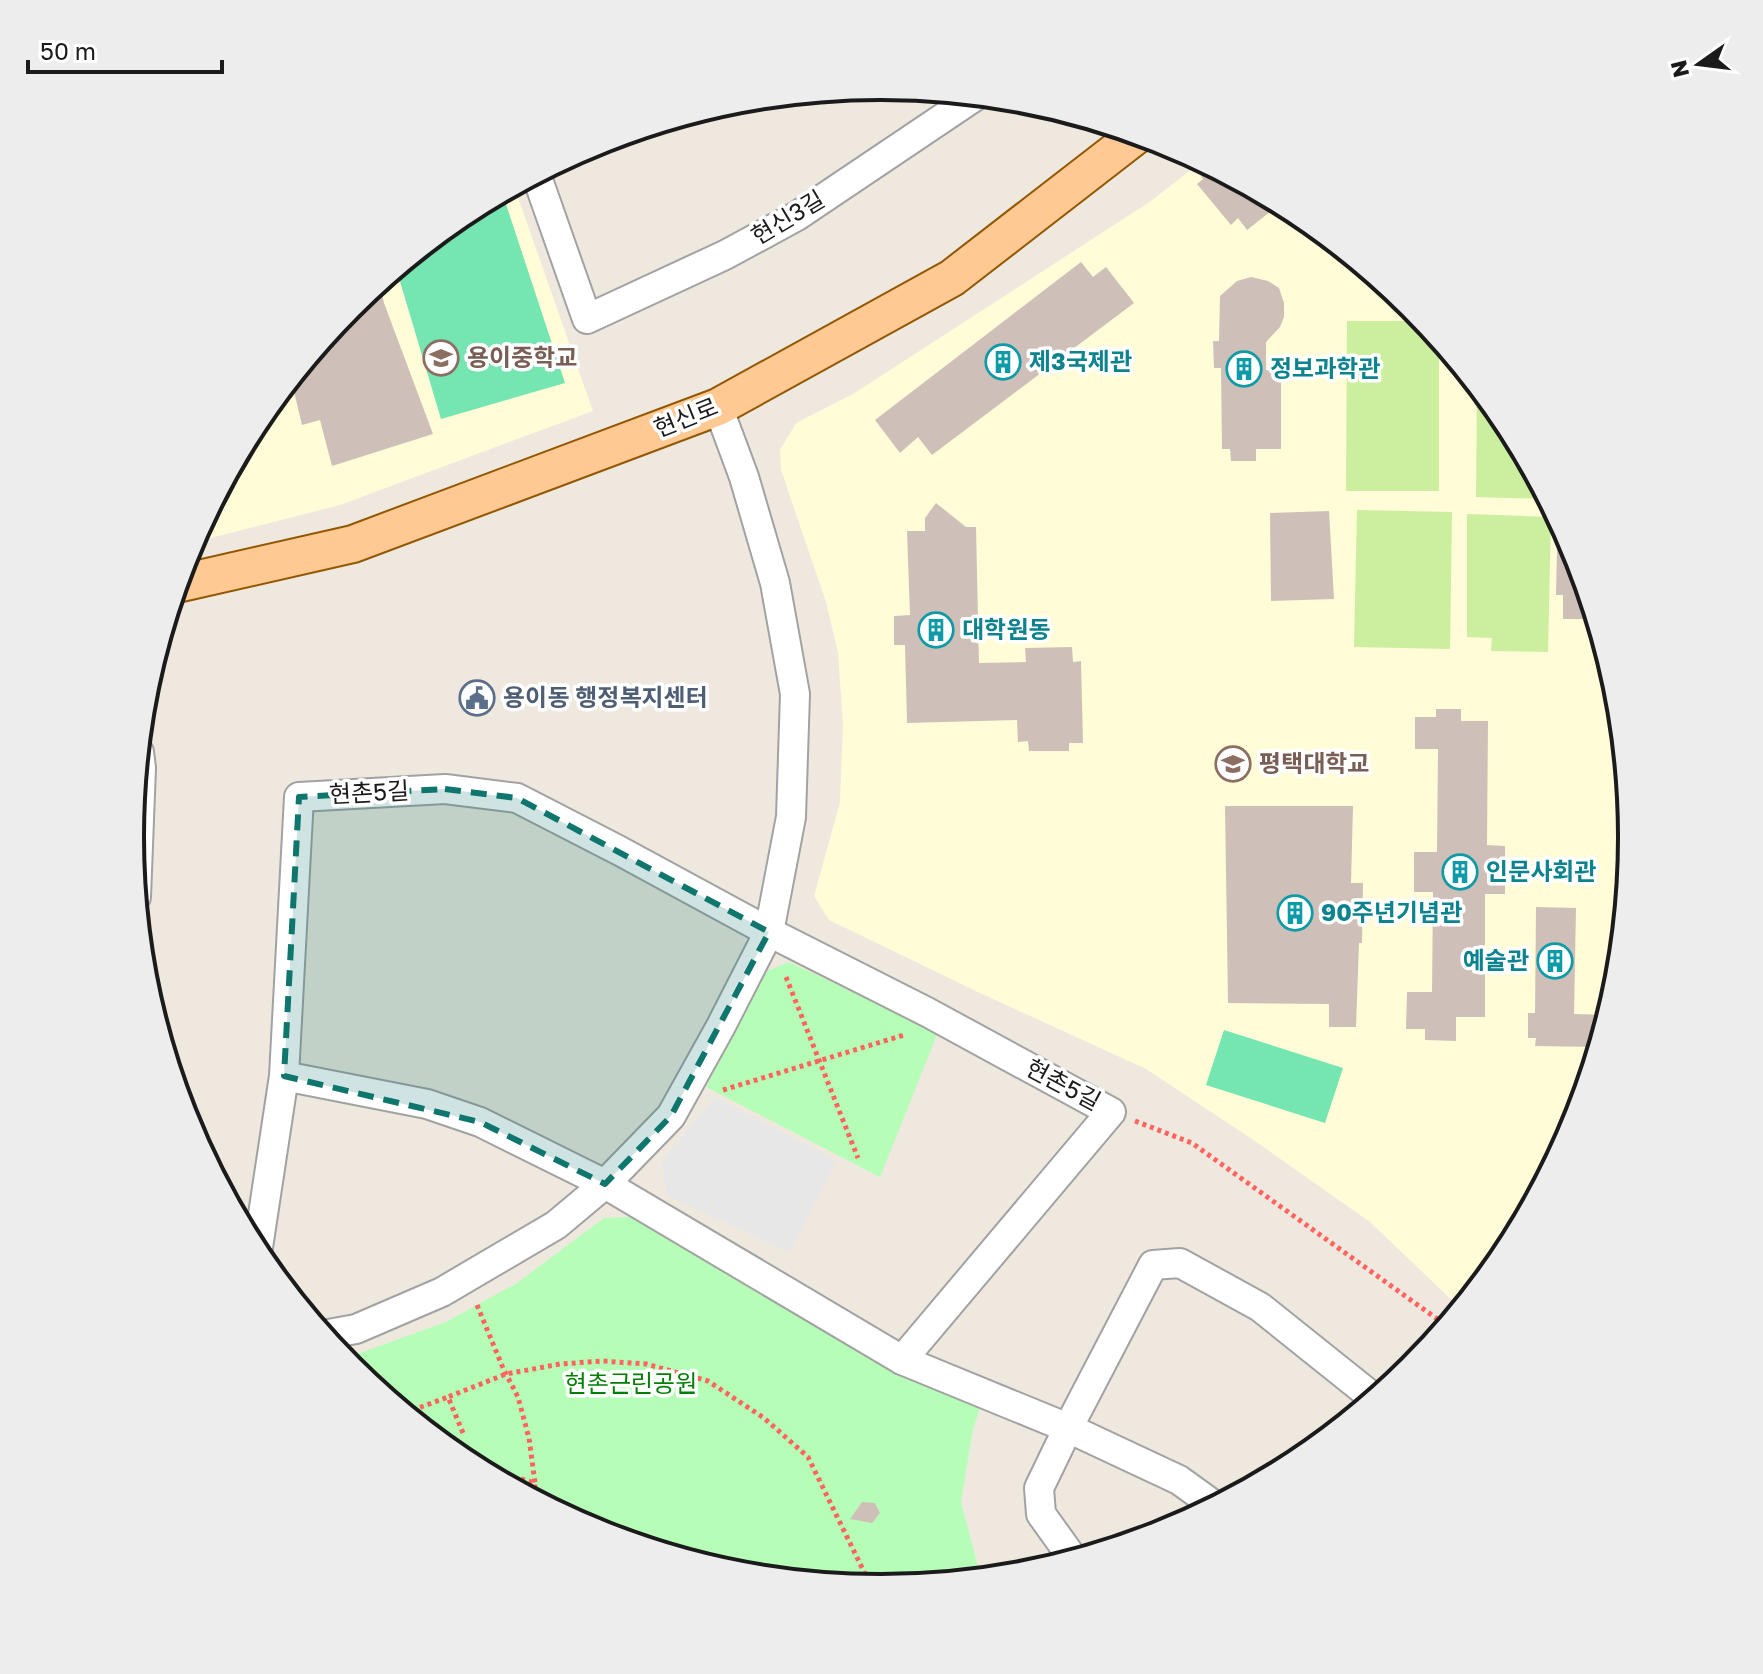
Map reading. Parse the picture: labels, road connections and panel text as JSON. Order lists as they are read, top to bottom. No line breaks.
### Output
{"streets":{"main road":["현신로"],"street":["현신3길","현촌5길"]},"parks":["현촌근린공원"],"places":{"school or university":["용이중학교","평택대학교"],"building":["제3국제관","정보과학관","대학원동","인문사회관","90주년기념관","예술관"],"public building":["용이동 행정복지센터"]},"scale_bar":"50 m","north":"left"}
